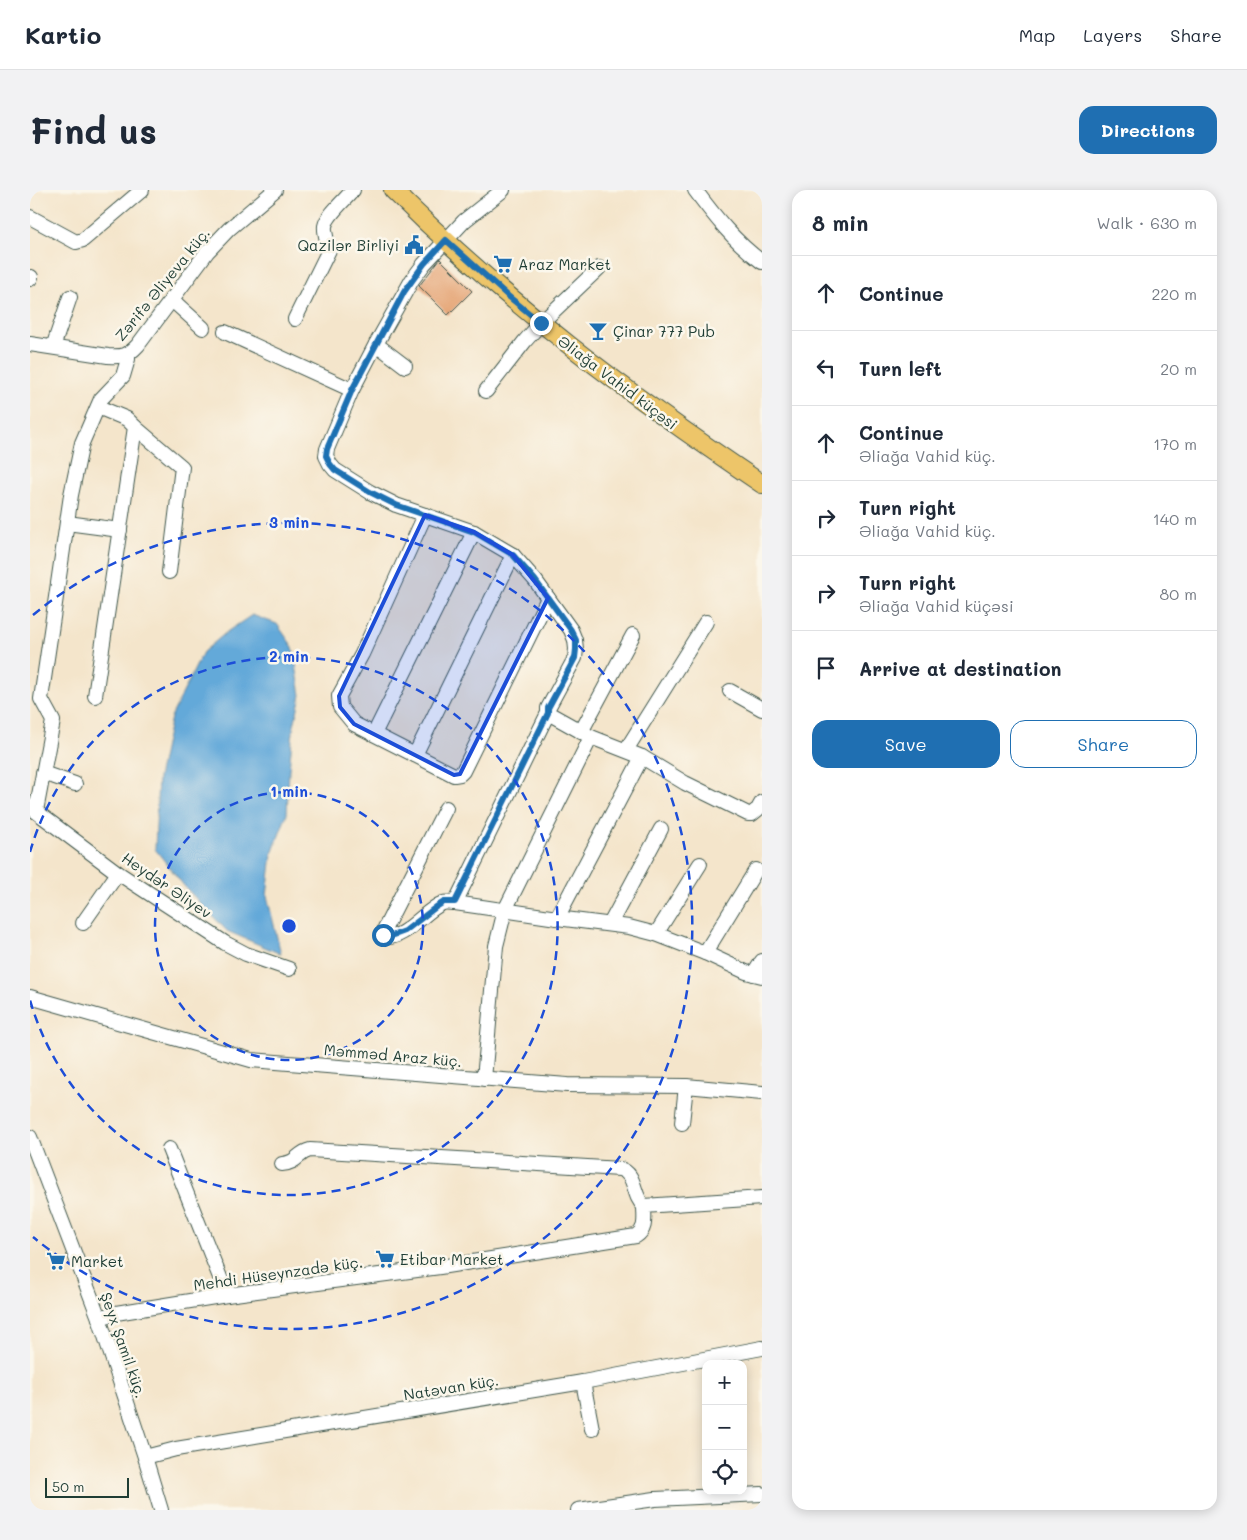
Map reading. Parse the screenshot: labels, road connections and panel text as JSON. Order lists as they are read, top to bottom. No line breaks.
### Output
{"streets":{"main road":["Əliağa Vahid küçəsi"],"street":["Zərifə Əliyeva küç.","Heydər Əliyev","Məmməd Araz küç.","Mehdi Hüseynzadə küç.","Şeyx Şamil küç.","Natəvan küç."]},"crossings":[["Zərifə Əliyeva küç.","Heydər Əliyev"],["Mehdi Hüseynzadə küç.","Şeyx Şamil küç."],["Şeyx Şamil küç.","Natəvan küç."]],"places":{"public building":["Qazilər Birliyi"],"supermarket":["Araz Market","Etibar Market","Market"],"bar":["Çinar 777 Pub"]},"scale_bar":"50 m","page":{"header":"Kartio","nav":["Map","Layers","Share"],"buttons":["Directions",["Save","Share"]],"title":"Find us","heading":["8 min","Walk · 630 m"],"list":[["Continue","220 m"],["Turn left","20 m"],["Continue","Əliağa Vahid küç.","170 m"],["Turn right","Əliağa Vahid küç.","140 m"],["Turn right","Əliağa Vahid küçəsi","80 m"],"Arrive at destination"],"map_buttons":["+","−"],"scale":"50 m"},"rings":["3 min","2 min","1 min"]}
